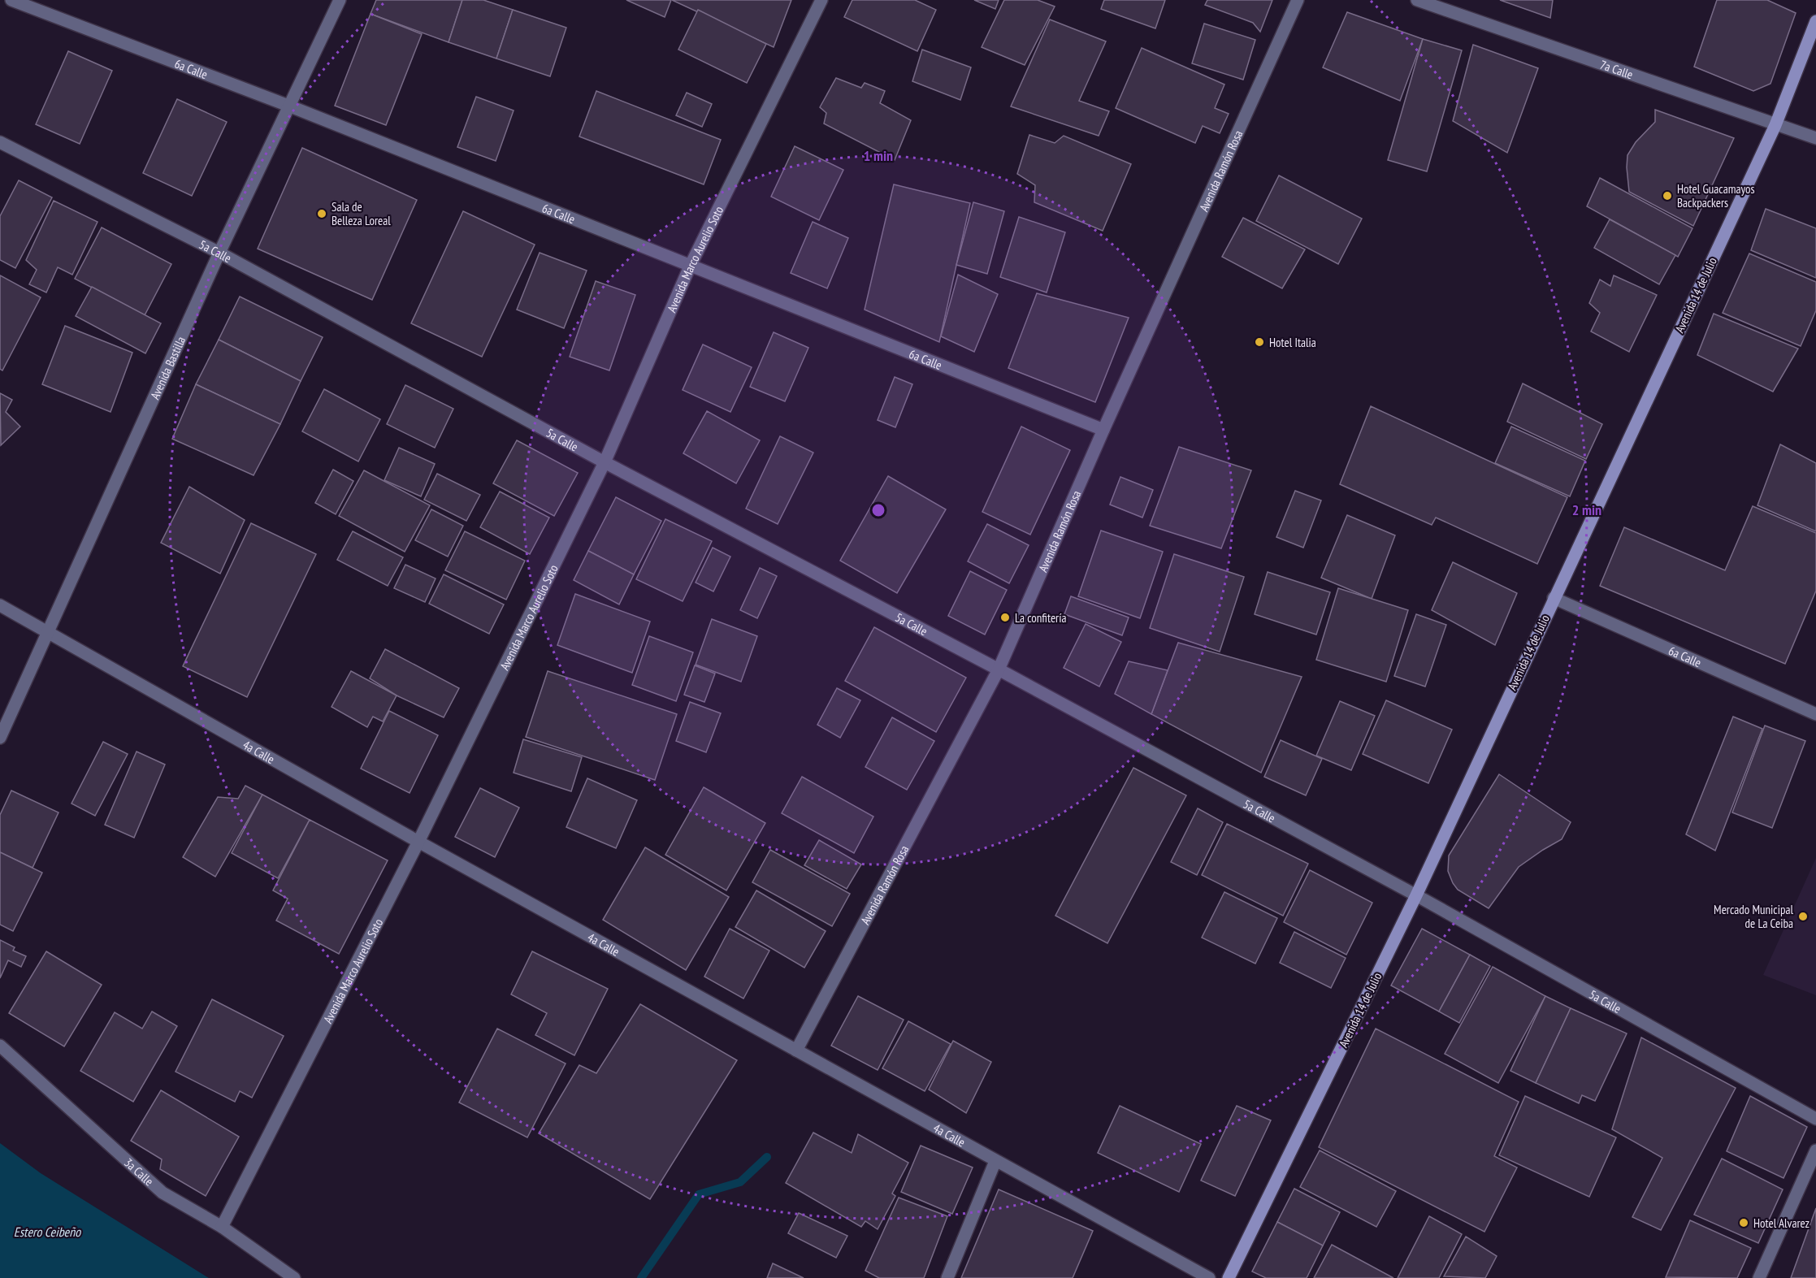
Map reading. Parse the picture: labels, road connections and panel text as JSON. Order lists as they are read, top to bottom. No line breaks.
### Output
{"streets":{"street":["6a Calle","7a Calle","Avenida Ramón Rosa","5a Calle","Avenida Marco Aurelio Soto","Avenida 14 de Julio","Avenida Bastilla","4a Calle","3a Calle"]},"crossings":[["6a Calle","Avenida Ramón Rosa"],["6a Calle","Avenida Marco Aurelio Soto"],["6a Calle","Avenida 14 de Julio"],["6a Calle","Avenida Bastilla"],["7a Calle","Avenida 14 de Julio"],["Avenida Ramón Rosa","5a Calle"],["Avenida Ramón Rosa","4a Calle"],["5a Calle","Avenida Marco Aurelio Soto"],["5a Calle","Avenida 14 de Julio"],["5a Calle","Avenida Bastilla"],["Avenida Marco Aurelio Soto","4a Calle"],["Avenida Marco Aurelio Soto","3a Calle"],["Avenida Bastilla","4a Calle"]],"water":["Estero Ceibeño"],"places":["Hotel Guacamayos Backpackers","Sala de Belleza Loreal","Hotel Italia","La confitería","Mercado Municipal de La Ceiba","Hotel Alvarez"],"rings":["1 min","2 min"]}
